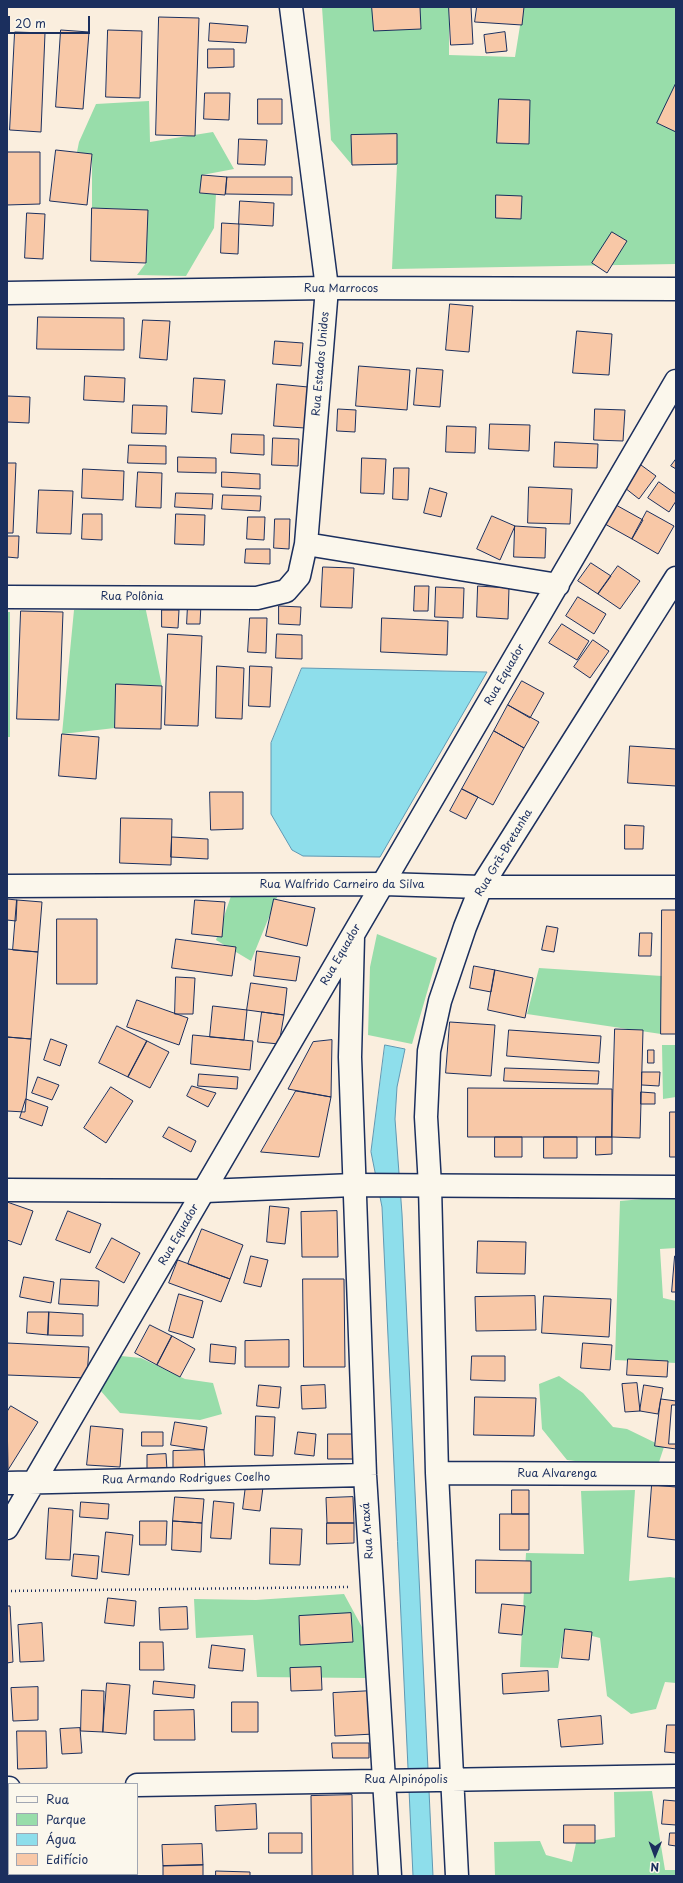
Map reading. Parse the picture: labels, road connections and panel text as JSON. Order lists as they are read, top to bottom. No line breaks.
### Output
{"streets":{"street":["Rua Marrocos","Rua Estados Unidos","Rua Polônia","Rua Equador","Rua Grã-Bretanha","Rua Walfrido Carneiro da Silva","Rua Alvarenga","Rua Armando Rodrigues Coelho","Rua Araxá","Rua Alpinópolis"]},"crossings":[["Rua Marrocos","Rua Estados Unidos"],["Rua Estados Unidos","Rua Polônia"],["Rua Equador","Rua Walfrido Carneiro da Silva"],["Rua Equador","Rua Armando Rodrigues Coelho"],["Rua Grã-Bretanha","Rua Walfrido Carneiro da Silva"],["Rua Armando Rodrigues Coelho","Rua Araxá"],["Rua Araxá","Rua Alpinópolis"]],"legend":["Rua","Parque","Água","Edifício"],"scale_bar":"20 m","north":"bottom"}
